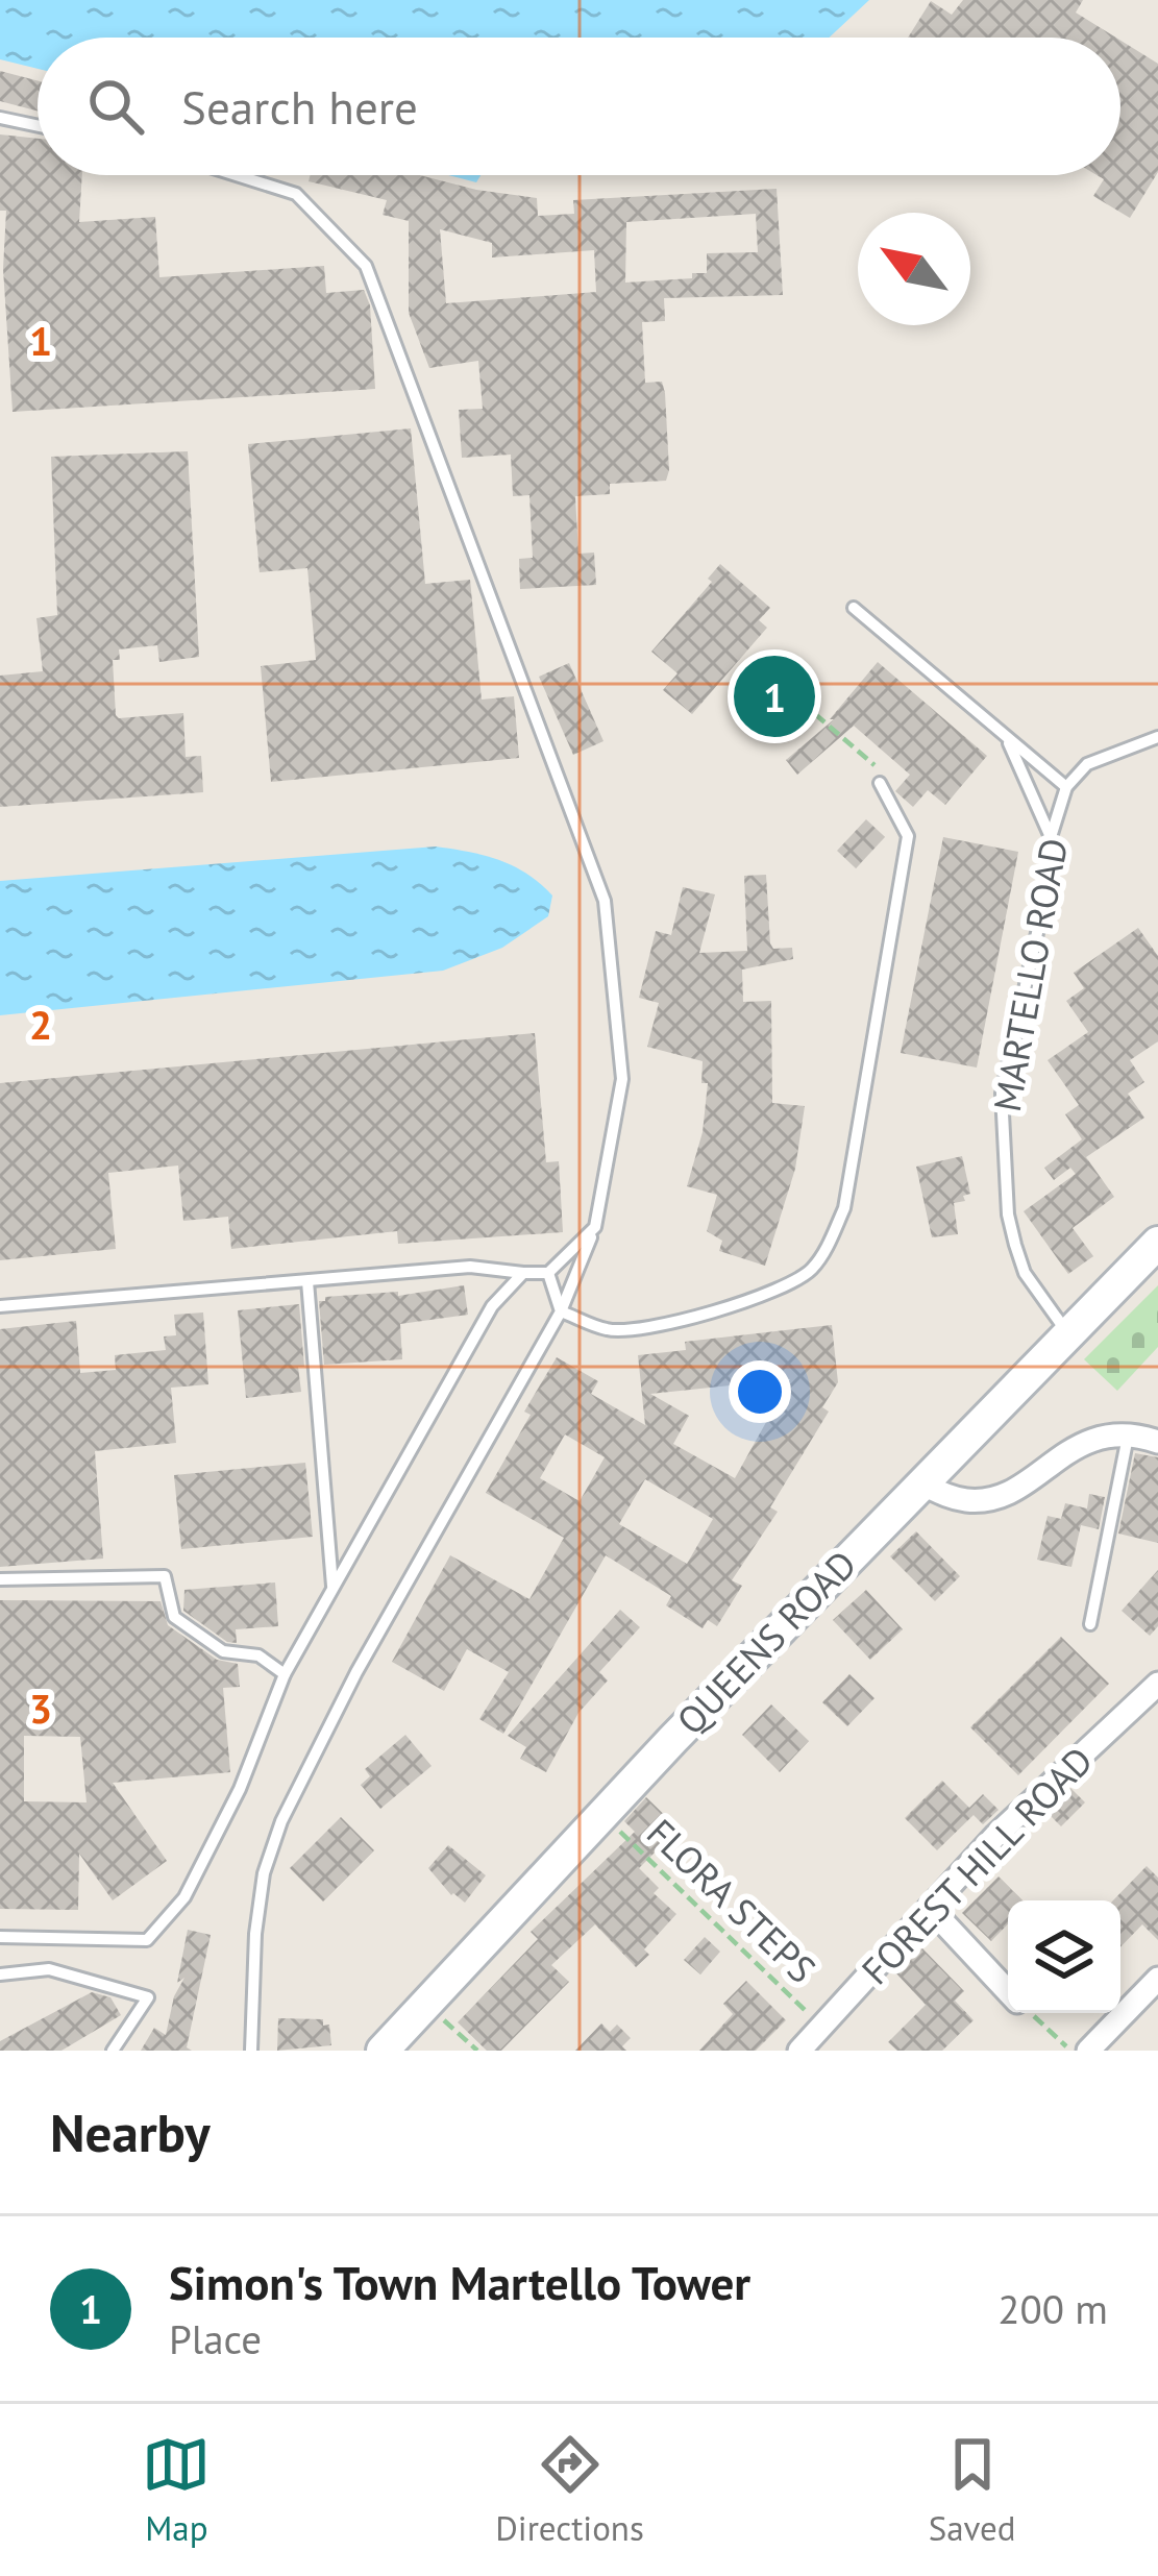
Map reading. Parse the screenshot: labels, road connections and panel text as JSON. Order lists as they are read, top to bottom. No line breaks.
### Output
{"streets":{"main road":["QUEENS ROAD"],"street":["FOREST HILL ROAD"],"lane":["MARTELLO ROAD"],"path":["FLORA STEPS"]},"crossings":[["MARTELLO ROAD","QUEENS ROAD"],["QUEENS ROAD","FLORA STEPS"],["FOREST HILL ROAD","FLORA STEPS"]],"north":"top left","page":{"search":"Search here","pins":"1","heading":"Nearby","list":[{"mark":"1","name":"Simon's Town Martello Tower","note":"Place","value":"200 m"}],"nav":["Map","Directions","Saved"]},"grid":{"rows":["1","2","3"]}}
